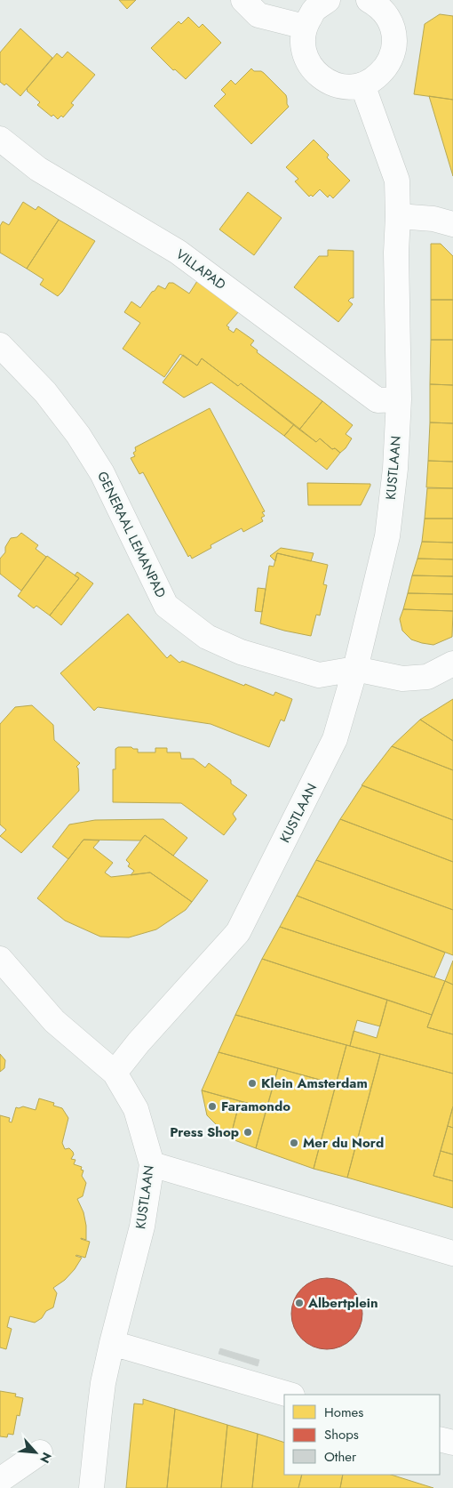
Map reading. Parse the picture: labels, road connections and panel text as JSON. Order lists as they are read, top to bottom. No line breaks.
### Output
{"streets":{"street":["VILLAPAD","KUSTLAAN","GENERAAL LEMANPAD"]},"crossings":[["VILLAPAD","KUSTLAAN"],["KUSTLAAN","GENERAAL LEMANPAD"]],"places":["Klein Amsterdam","Faramondo","Press Shop","Mer du Nord","Albertplein"],"legend":["Homes","Shops","Other"],"north":"bottom right"}
